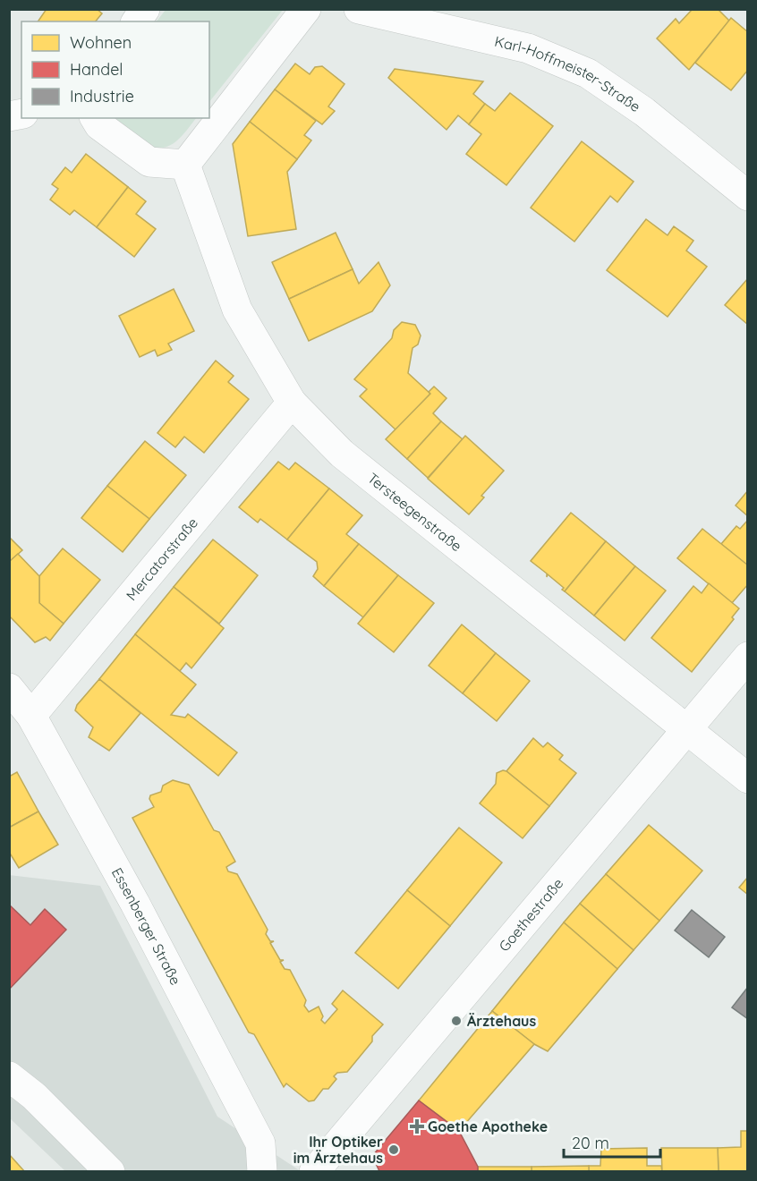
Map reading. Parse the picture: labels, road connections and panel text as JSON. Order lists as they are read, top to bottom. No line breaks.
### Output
{"streets":{"street":["Karl-Hoffmeister-Straße","Tersteegenstraße","Mercatorstraße","Goethestraße","Essenberger Straße"]},"crossings":[["Tersteegenstraße","Mercatorstraße"],["Tersteegenstraße","Goethestraße"],["Mercatorstraße","Essenberger Straße"]],"places":{"other":["Ärztehaus","Ihr Optiker im Ärztehaus"],"health":["Goethe Apotheke"]},"legend":["Wohnen","Handel","Industrie"],"scale_bar":"20 m"}
